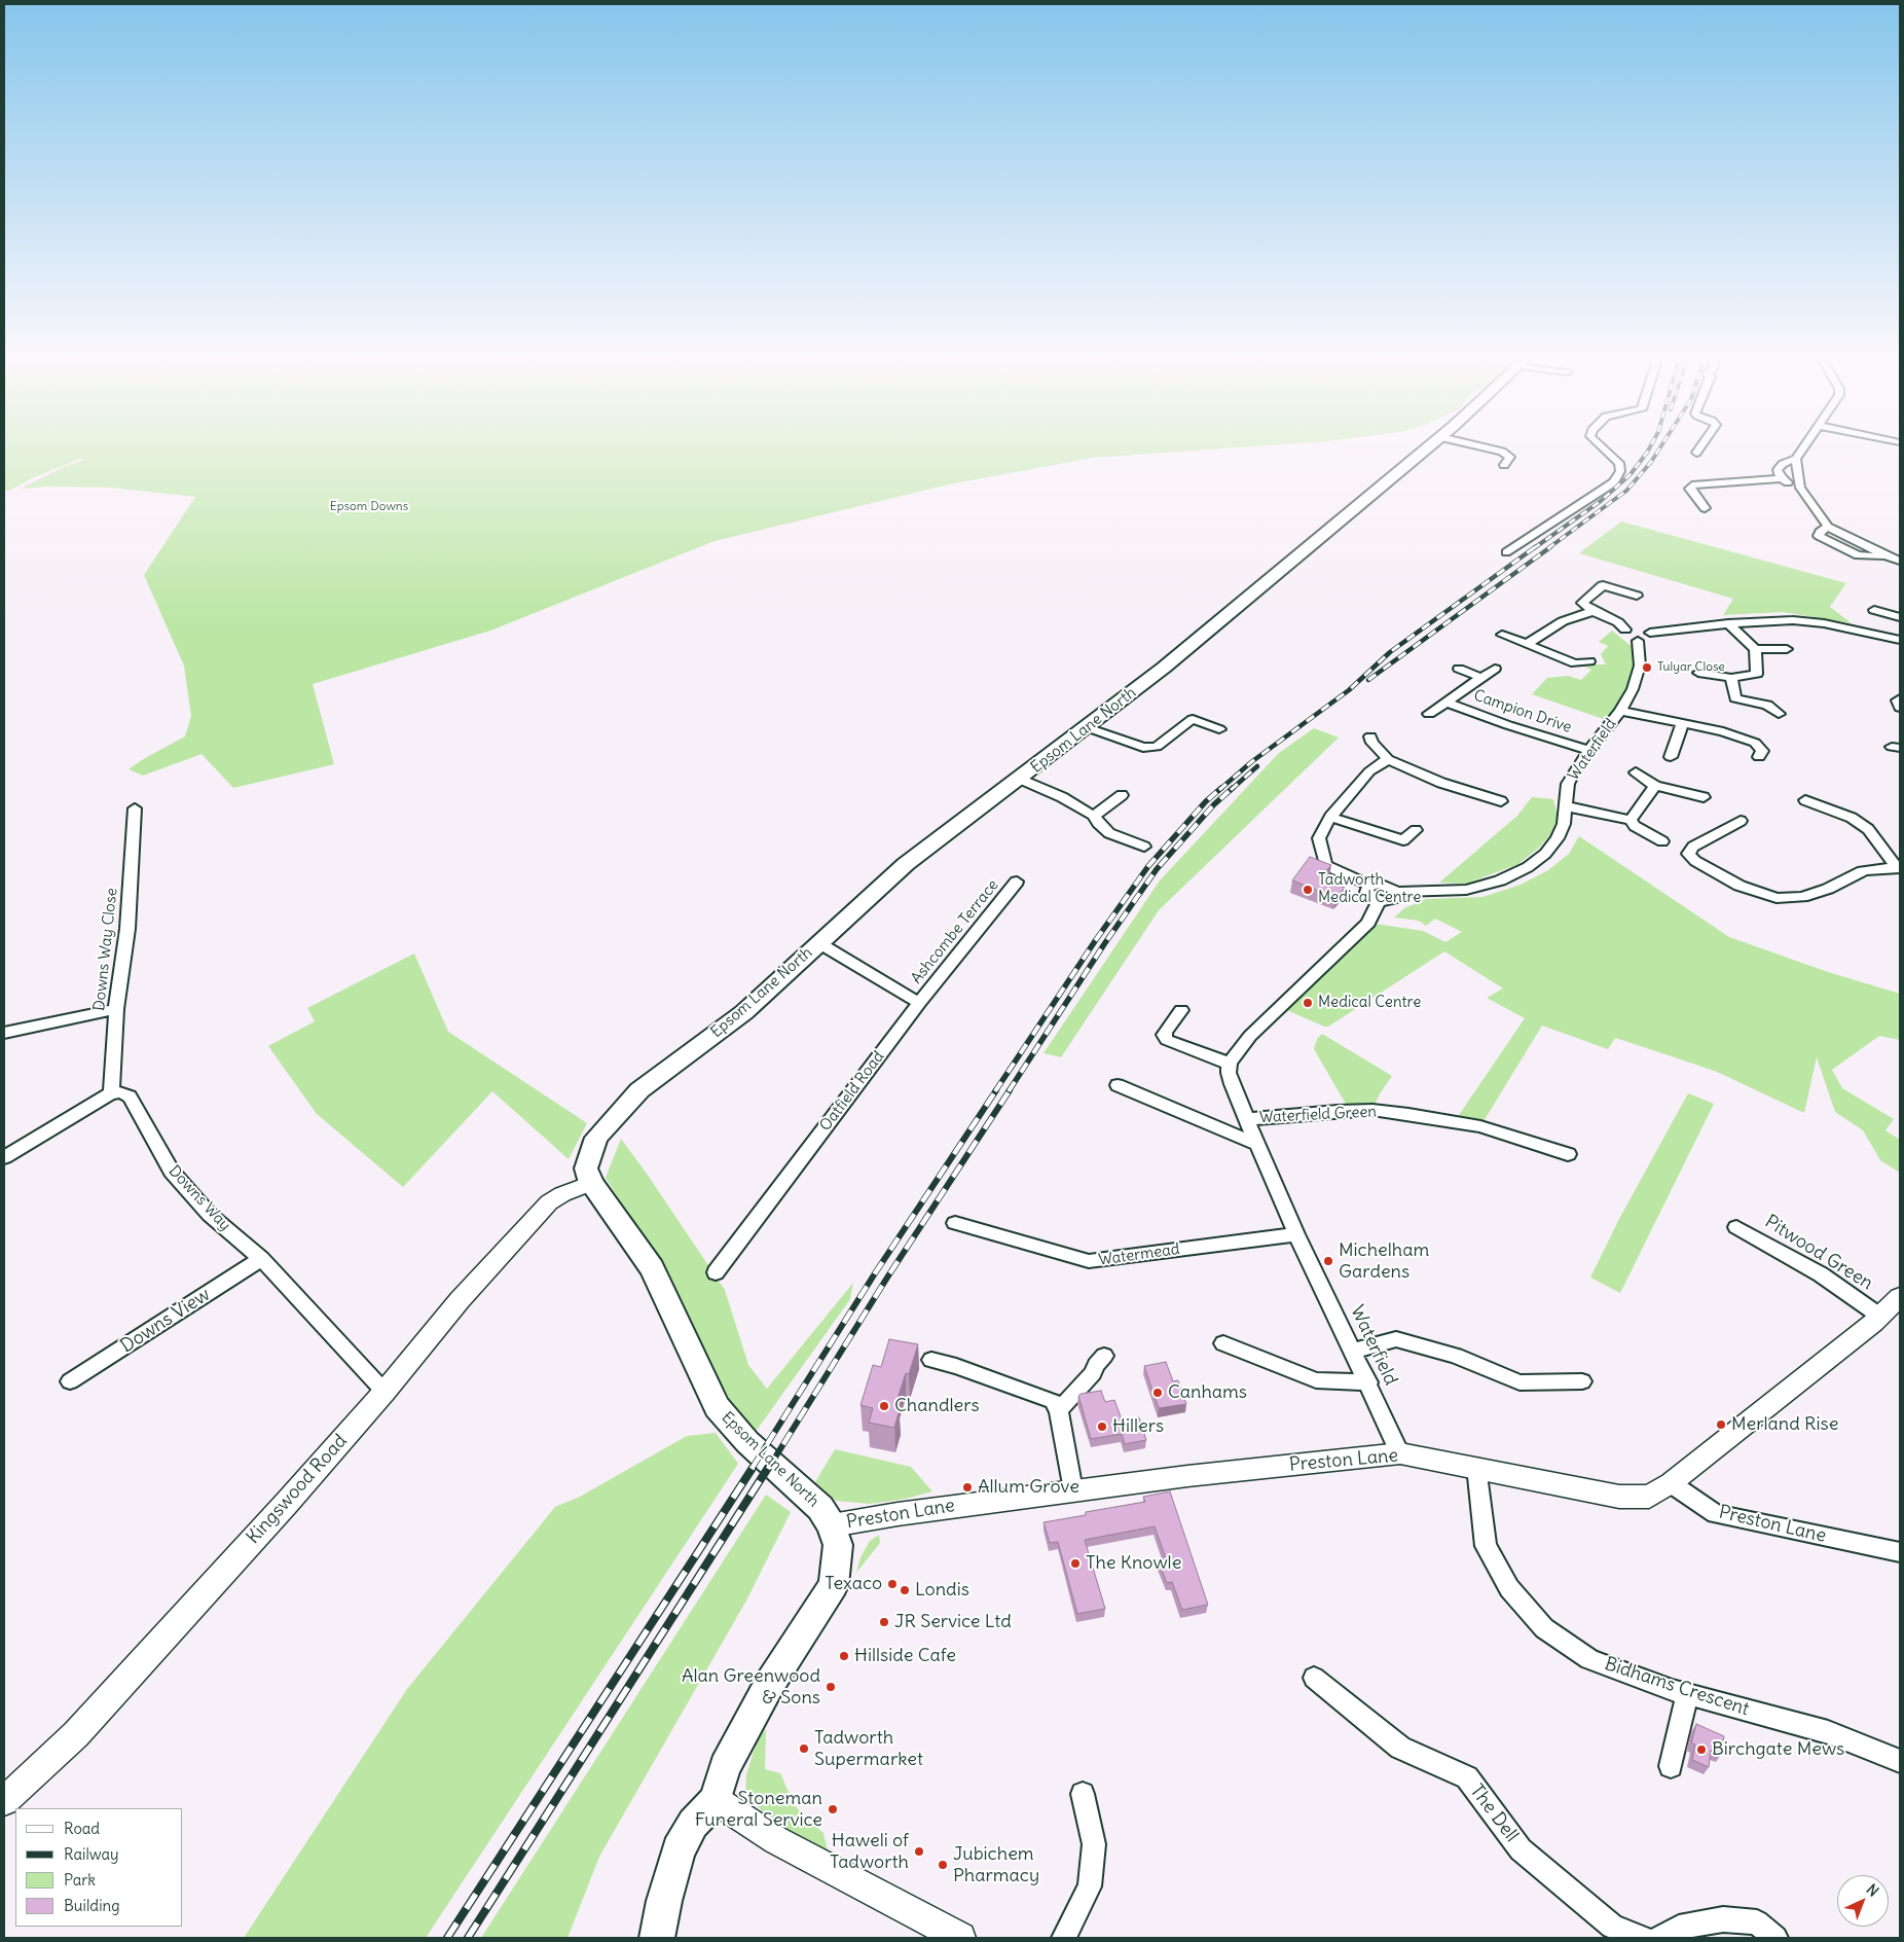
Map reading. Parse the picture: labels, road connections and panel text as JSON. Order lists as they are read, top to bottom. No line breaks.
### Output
{"streets":{"main road":["Epsom Lane North"],"street":["Campion Drive","Waterfield","Ashcombe Terrace","Downs Way Close","Oatfield Road","Waterfield Green","Downs Way","Pitwood Green","Watermead","Downs View","Preston Lane","Kingswood Road","Bidhams Crescent","The Dell"]},"crossings":[["Campion Drive","Waterfield"],["Epsom Lane North","Preston Lane"],["Epsom Lane North","Kingswood Road"],["Waterfield","Waterfield Green"],["Waterfield","Watermead"],["Waterfield","Preston Lane"],["Ashcombe Terrace","Oatfield Road"],["Downs Way Close","Downs Way"],["Downs Way","Downs View"],["Downs Way","Kingswood Road"],["Preston Lane","Bidhams Crescent"]],"parks":["Epsom Downs"],"places":["Tulyar Close","Tadworth Medical Centre","Medical Centre","Michelham Gardens","Canhams","Chandlers","Merland Rise","Hillers","Allum Grove","The Knowle","Texaco","Londis","JR Service Ltd","Hillside Cafe","Alan Greenwood & Sons","Tadworth Supermarket","Birchgate Mews","Stoneman Funeral Service","Haweli of Tadworth","Jubichem Pharmacy"],"legend":["Road","Railway","Park","Building"],"north":"top right"}
